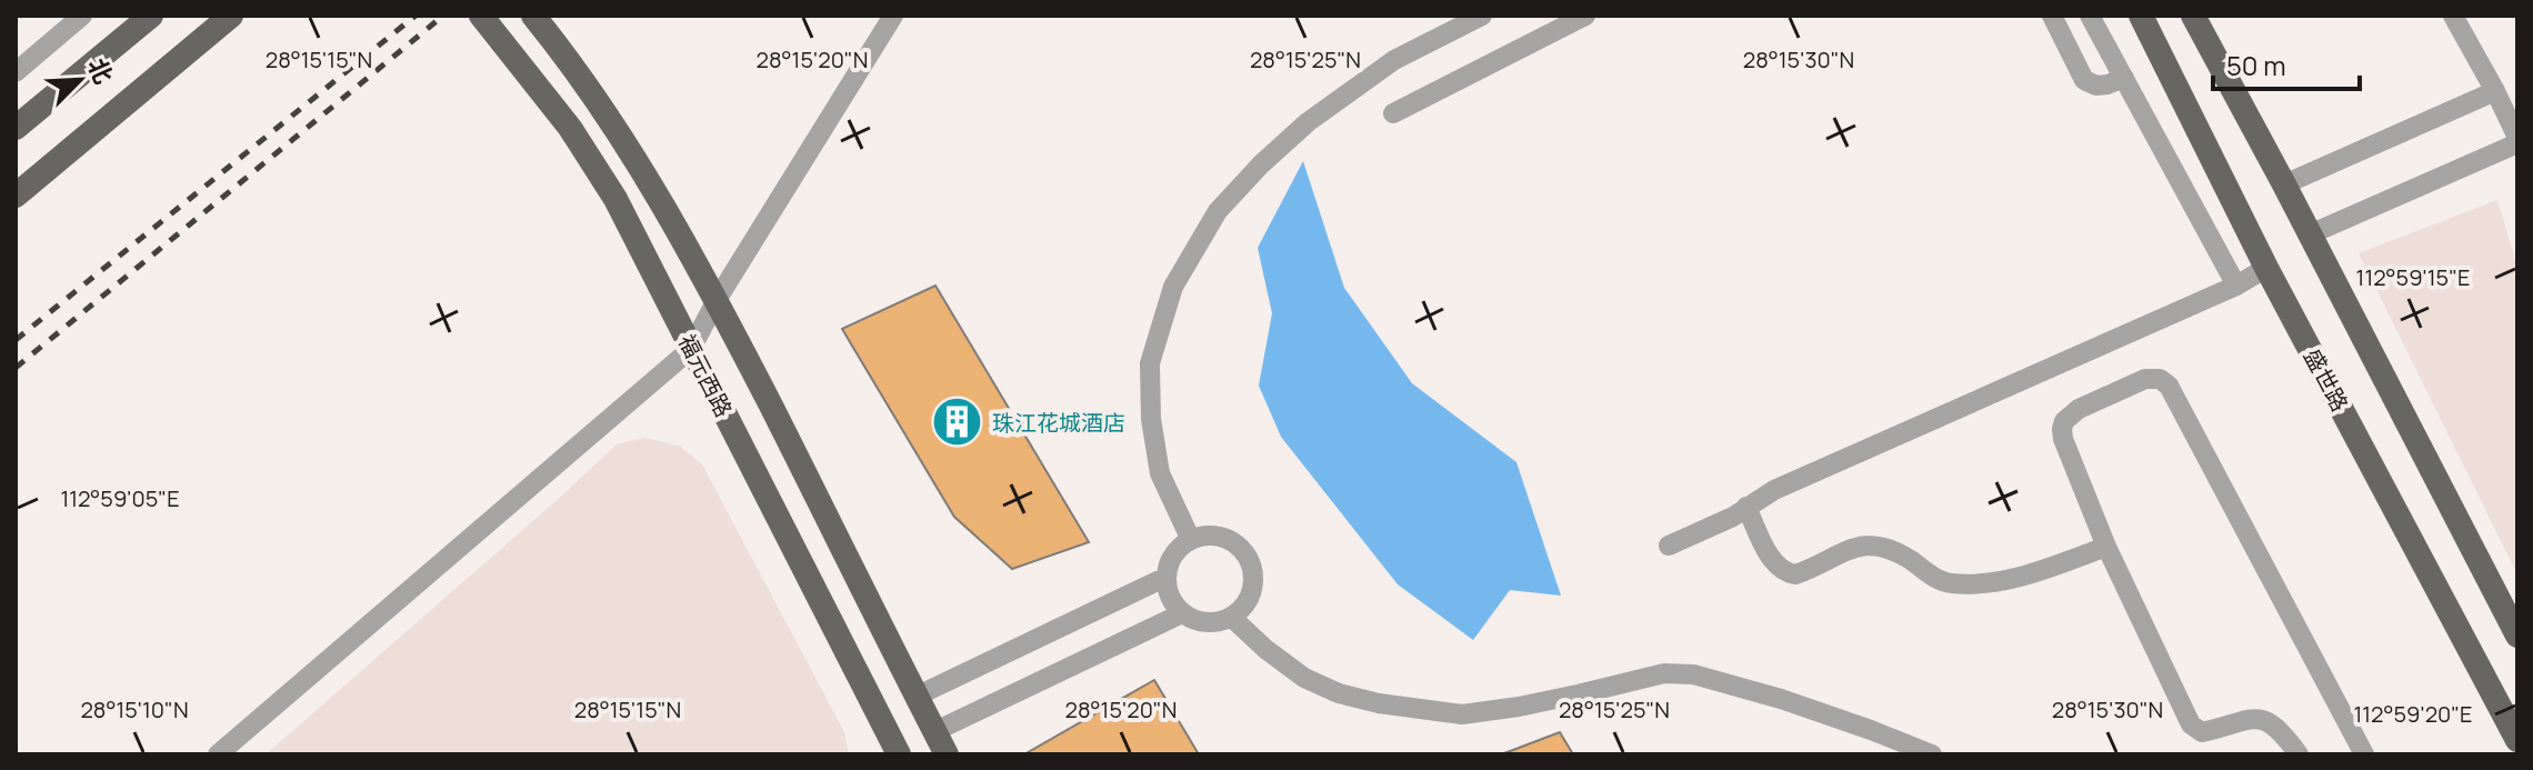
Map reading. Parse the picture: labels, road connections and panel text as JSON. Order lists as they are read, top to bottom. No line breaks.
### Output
{"streets":{"main road":["福元西路","盛世路"]},"places":{"building":["珠江花城酒店"]},"scale_bar":"50 m","north":"top right","coordinates":["28°15'15\"N","28°15'20\"N","28°15'25\"N","28°15'30\"N","112°59'15\"E","112°59'05\"E","28°15'10\"N","112°59'20\"E"]}
